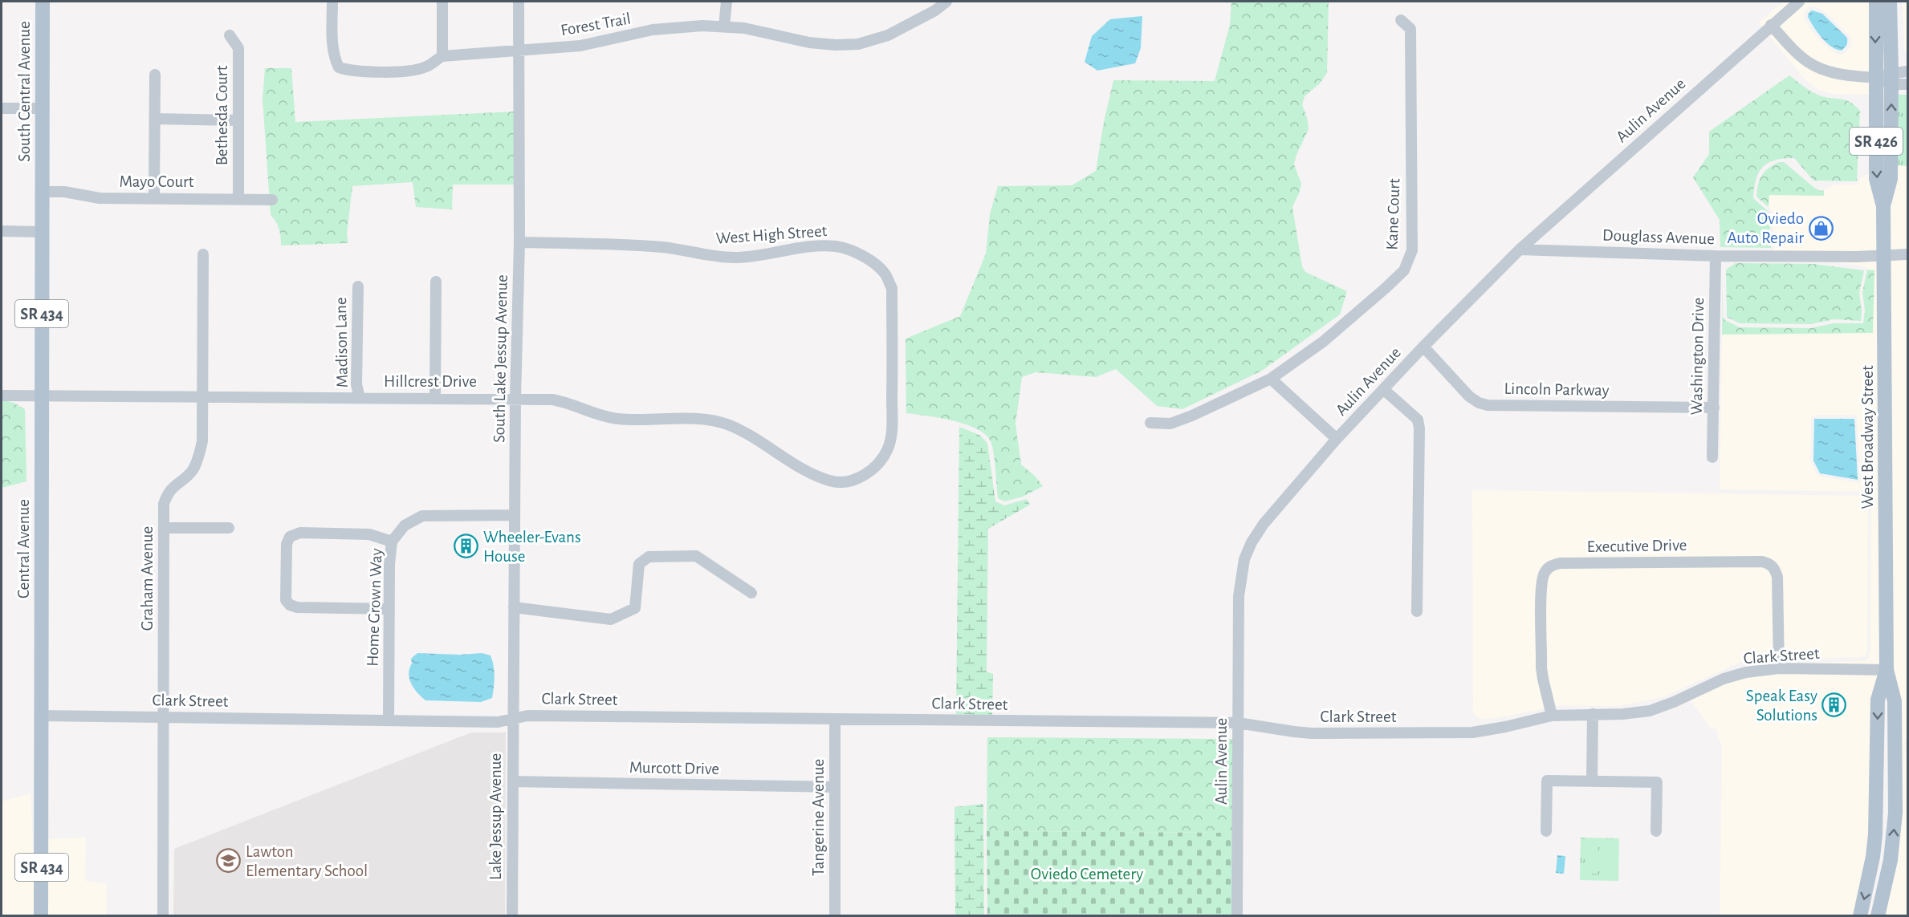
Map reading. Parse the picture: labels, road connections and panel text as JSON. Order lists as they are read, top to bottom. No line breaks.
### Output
{"streets":{"main road":["South Central Avenue","SR 426","SR 434","West Broadway Street","Central Avenue"],"street":["Forest Trail","Aulin Avenue","Bethesda Court","Mayo Court","Kane Court","West High Street","Douglass Avenue","Madison Lane","Washington Drive","South Lake Jessup Avenue","Hillcrest Drive","Lincoln Parkway","Executive Drive","Graham Avenue","Home Grown Way","Clark Street","Murcott Drive","Lake Jessup Avenue","Tangerine Avenue"]},"crossings":[["Forest Trail","South Lake Jessup Avenue"],["South Central Avenue","Mayo Court"],["South Central Avenue","Central Avenue"],["Aulin Avenue","Douglass Avenue"],["Aulin Avenue","Lincoln Parkway"],["Aulin Avenue","Clark Street"],["Bethesda Court","Mayo Court"],["Mayo Court","Central Avenue"],["West High Street","South Lake Jessup Avenue"],["West High Street","Hillcrest Drive"],["Douglass Avenue","Washington Drive"],["Douglass Avenue","West Broadway Street"],["Madison Lane","Hillcrest Drive"],["Washington Drive","Lincoln Parkway"],["South Lake Jessup Avenue","Hillcrest Drive"],["South Lake Jessup Avenue","Home Grown Way"],["South Lake Jessup Avenue","Clark Street"],["South Lake Jessup Avenue","Lake Jessup Avenue"],["Hillcrest Drive","Central Avenue"],["Hillcrest Drive","Graham Avenue"],["West Broadway Street","Clark Street"],["Executive Drive","Clark Street"],["Central Avenue","Clark Street"],["Graham Avenue","Clark Street"],["Home Grown Way","Clark Street"],["Clark Street","Lake Jessup Avenue"],["Clark Street","Tangerine Avenue"],["Murcott Drive","Lake Jessup Avenue"],["Murcott Drive","Tangerine Avenue"]],"parks":["Oviedo Cemetery"],"places":{"shop":["Oviedo Auto Repair"],"building":["Wheeler-Evans House","Speak Easy Solutions"],"school or university":["Lawton Elementary School"]}}
